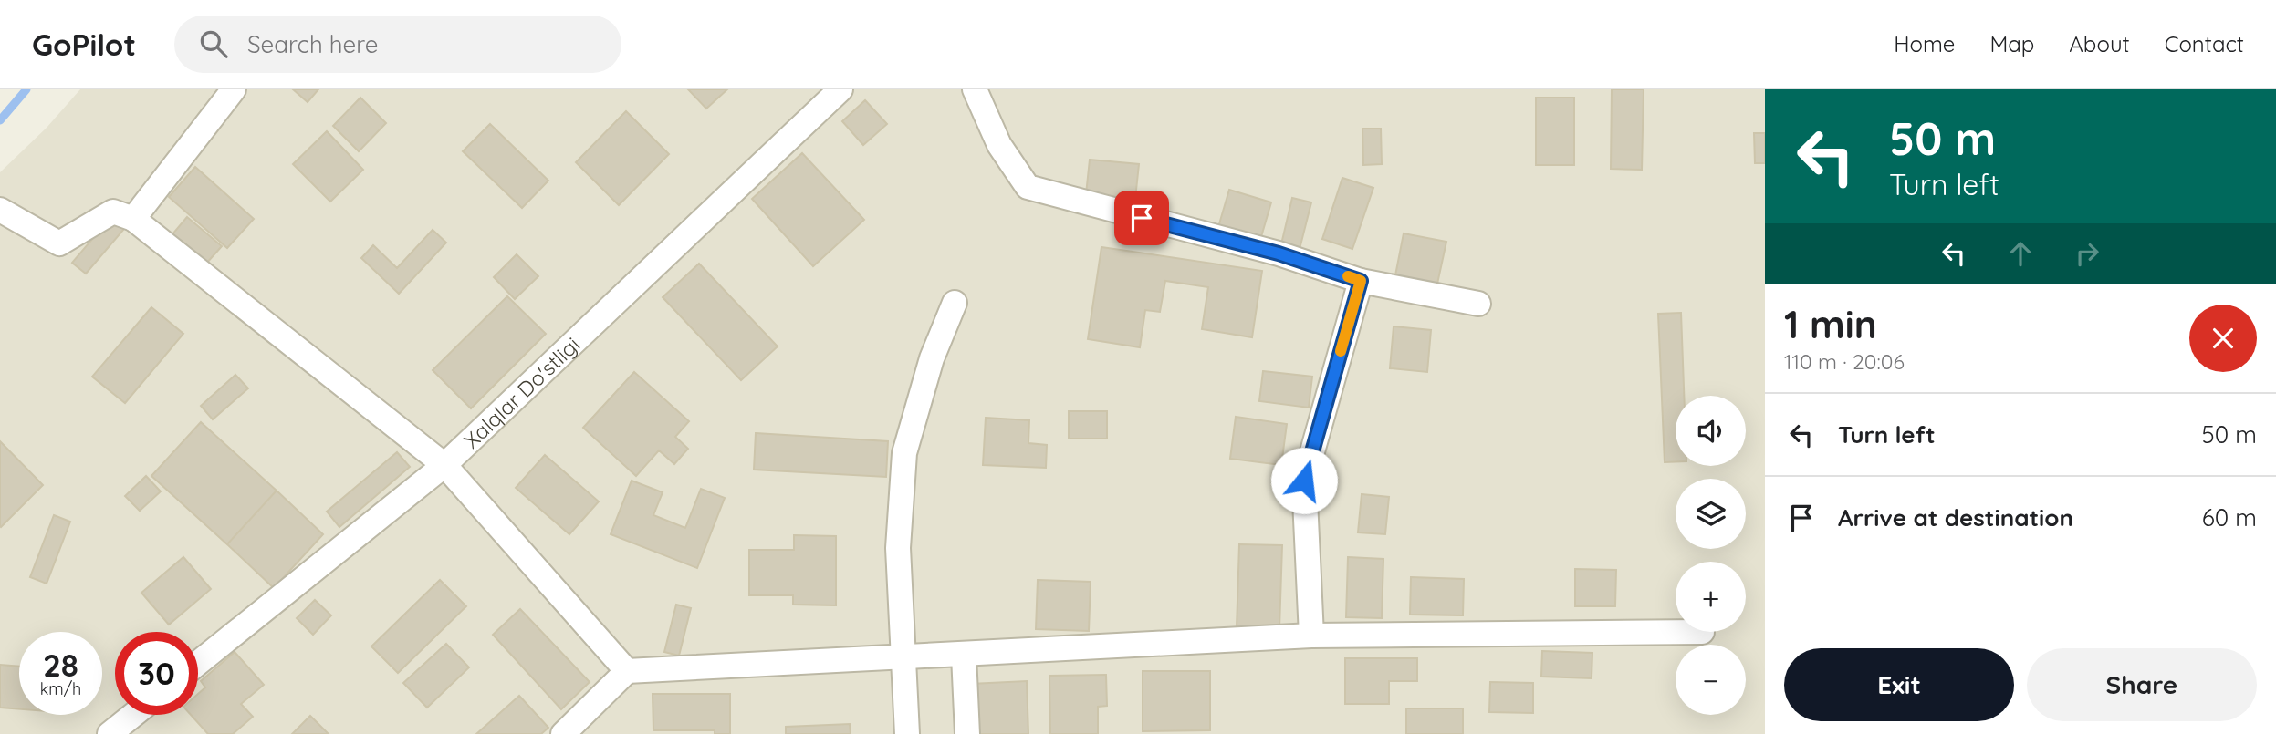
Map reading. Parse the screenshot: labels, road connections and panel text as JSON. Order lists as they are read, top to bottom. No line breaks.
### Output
{"streets":{"street":["Xalqlar Do'stligi"]},"page":{"header":"GoPilot","search":"Search here","nav":["Home","Map","About","Contact"],"turn":["50 m","Turn left"],"heading":["1 min","110 m · 20:06"],"list":[{"name":"Turn left","value":"50 m"},{"name":"Arrive at destination","value":"60 m"}],"map_buttons":["+","−"],"speed":"28 km/h","limit":"30","buttons":["Exit","Share"]}}
